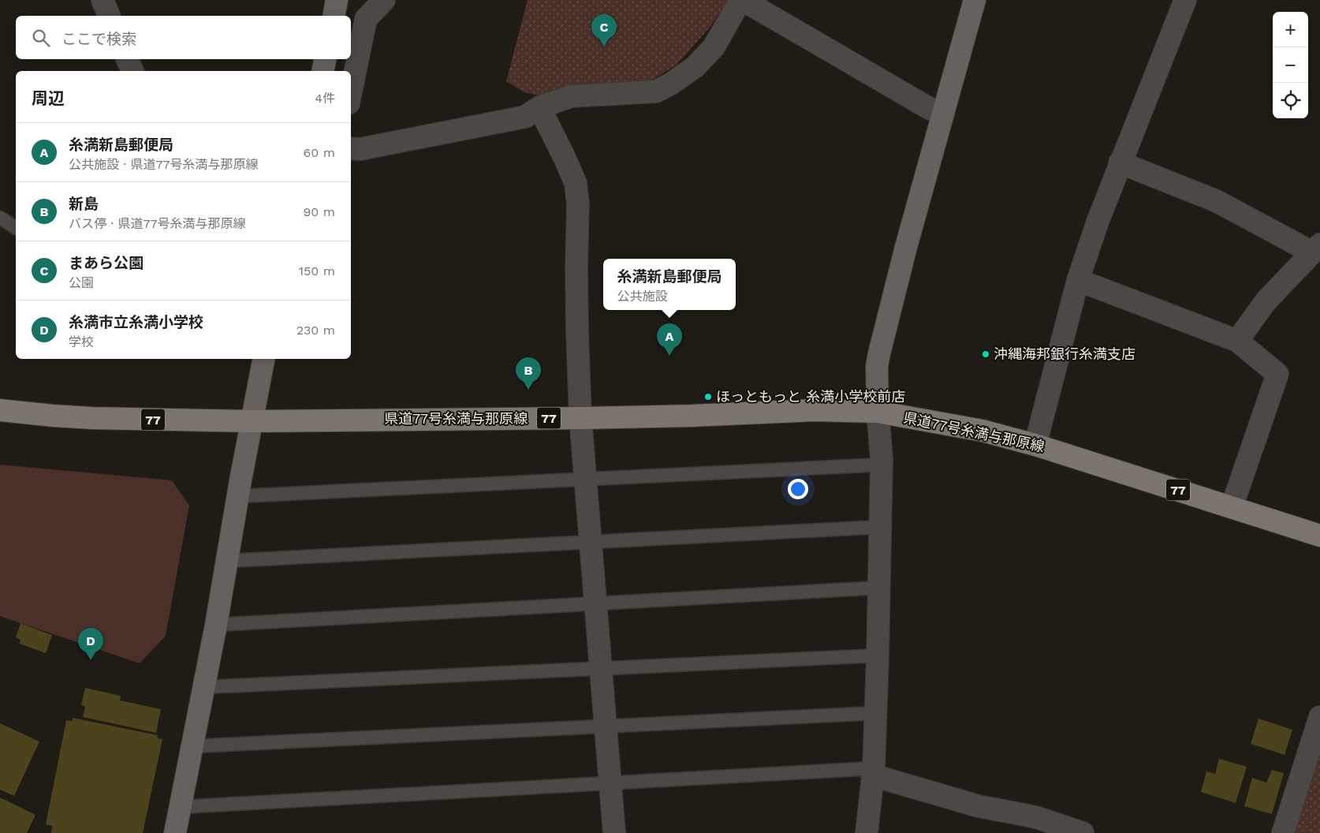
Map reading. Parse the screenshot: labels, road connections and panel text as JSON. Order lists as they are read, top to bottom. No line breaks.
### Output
{"streets":{"main road":["77","県道77号糸満与那原線"]},"places":["沖縄海邦銀行糸満支店","ほっともっと 糸満小学校前店"],"page":{"map_buttons":["+","−"],"pins":["C","A","B","D"],"search":"ここで検索","heading":["周辺","4件"],"list":[{"mark":"A","name":"糸満新島郵便局","note":"公共施設 · 県道77号糸満与那原線","value":"60 m"},{"mark":"B","name":"新島","note":"バス停 · 県道77号糸満与那原線","value":"90 m"},{"mark":"C","name":"まあら公園","note":"公園","value":"150 m"},{"mark":"D","name":"糸満市立糸満小学校","note":"学校","value":"230 m"}],"popup":["糸満新島郵便局","公共施設"]}}
